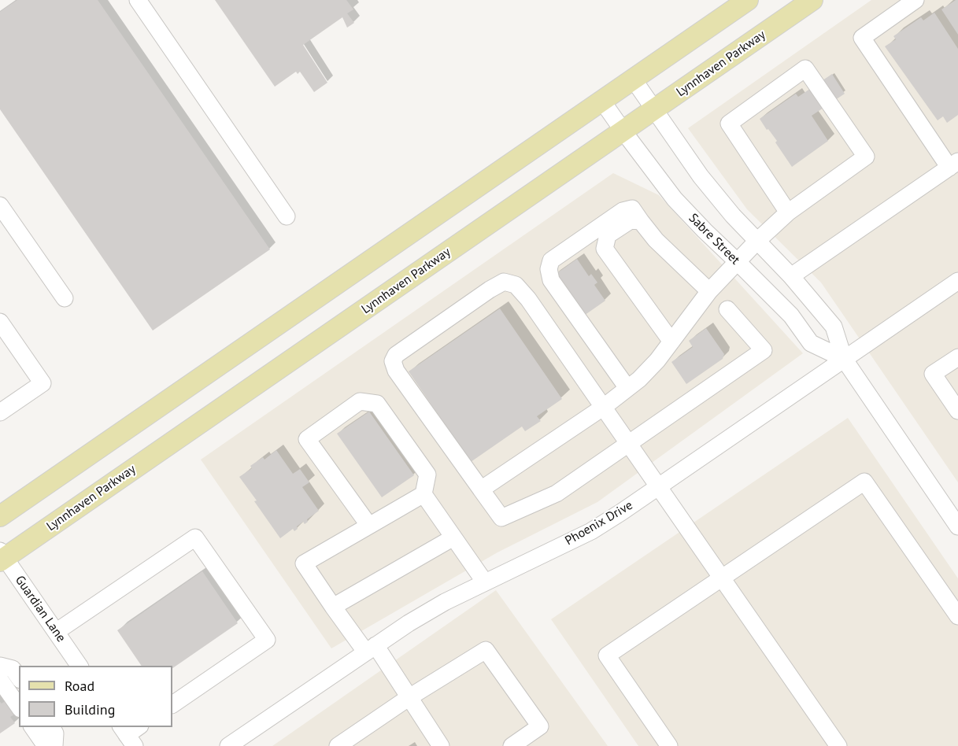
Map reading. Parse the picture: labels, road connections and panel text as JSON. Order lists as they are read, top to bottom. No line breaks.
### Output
{"streets":{"main road":["Lynnhaven Parkway"],"street":["Sabre Street","Phoenix Drive","Guardian Lane"]},"crossings":[["Lynnhaven Parkway","Sabre Street"],["Lynnhaven Parkway","Guardian Lane"],["Sabre Street","Phoenix Drive"]],"legend":["Road","Building"]}
